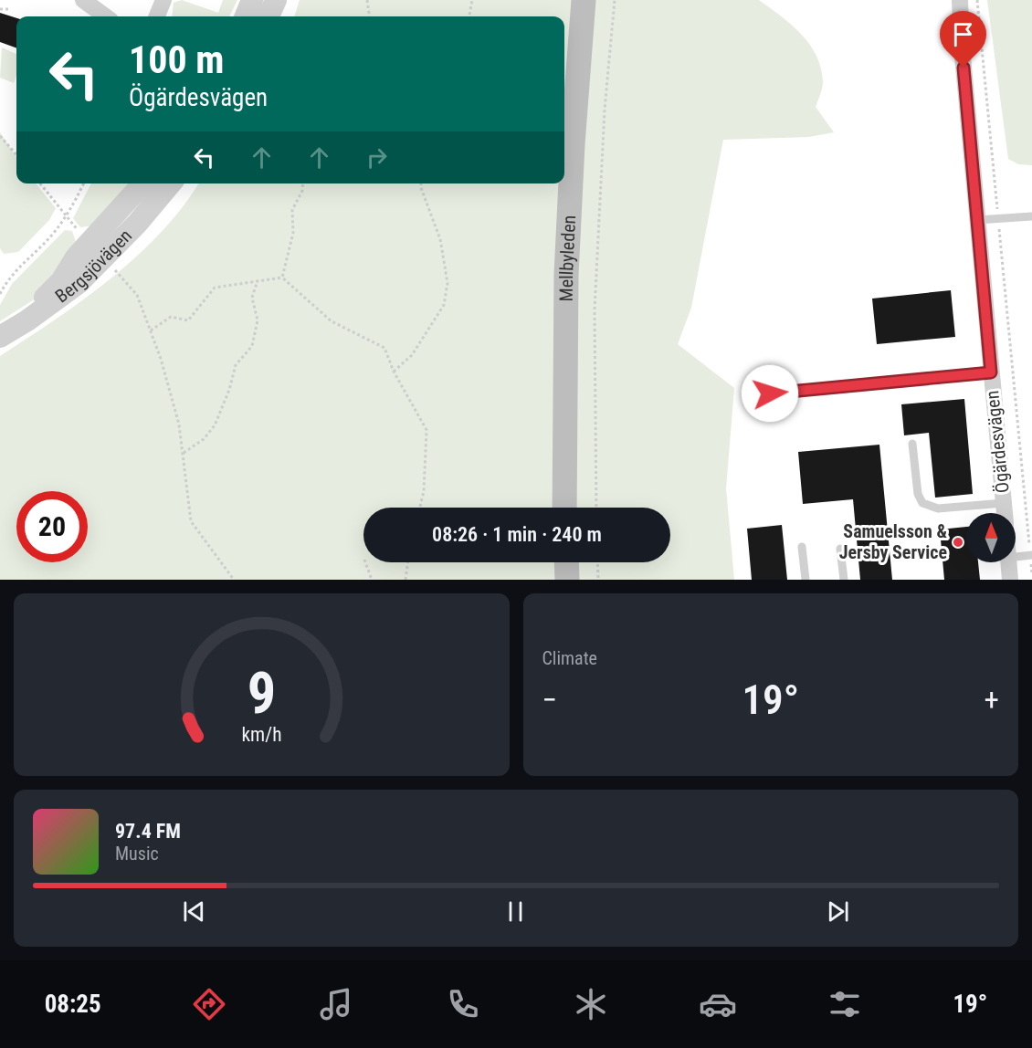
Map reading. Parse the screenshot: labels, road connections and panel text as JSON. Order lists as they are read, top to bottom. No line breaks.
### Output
{"streets":{"main road":["Mellbyleden"],"street":["Bergsjövägen","Ögärdesvägen"]},"places":["Samuelsson & Jersby Service"],"north":"top","page":{"turn":["100 m","Ögärdesvägen"],"limit":"20","trip":"08:26 · 1 min · 240 m","tile":"Climate","heat":["−","19°","+"],"song":["97.4 FM","Music"],"tabs":["08:25","19°"],"gauge":["9","km/h"]}}
